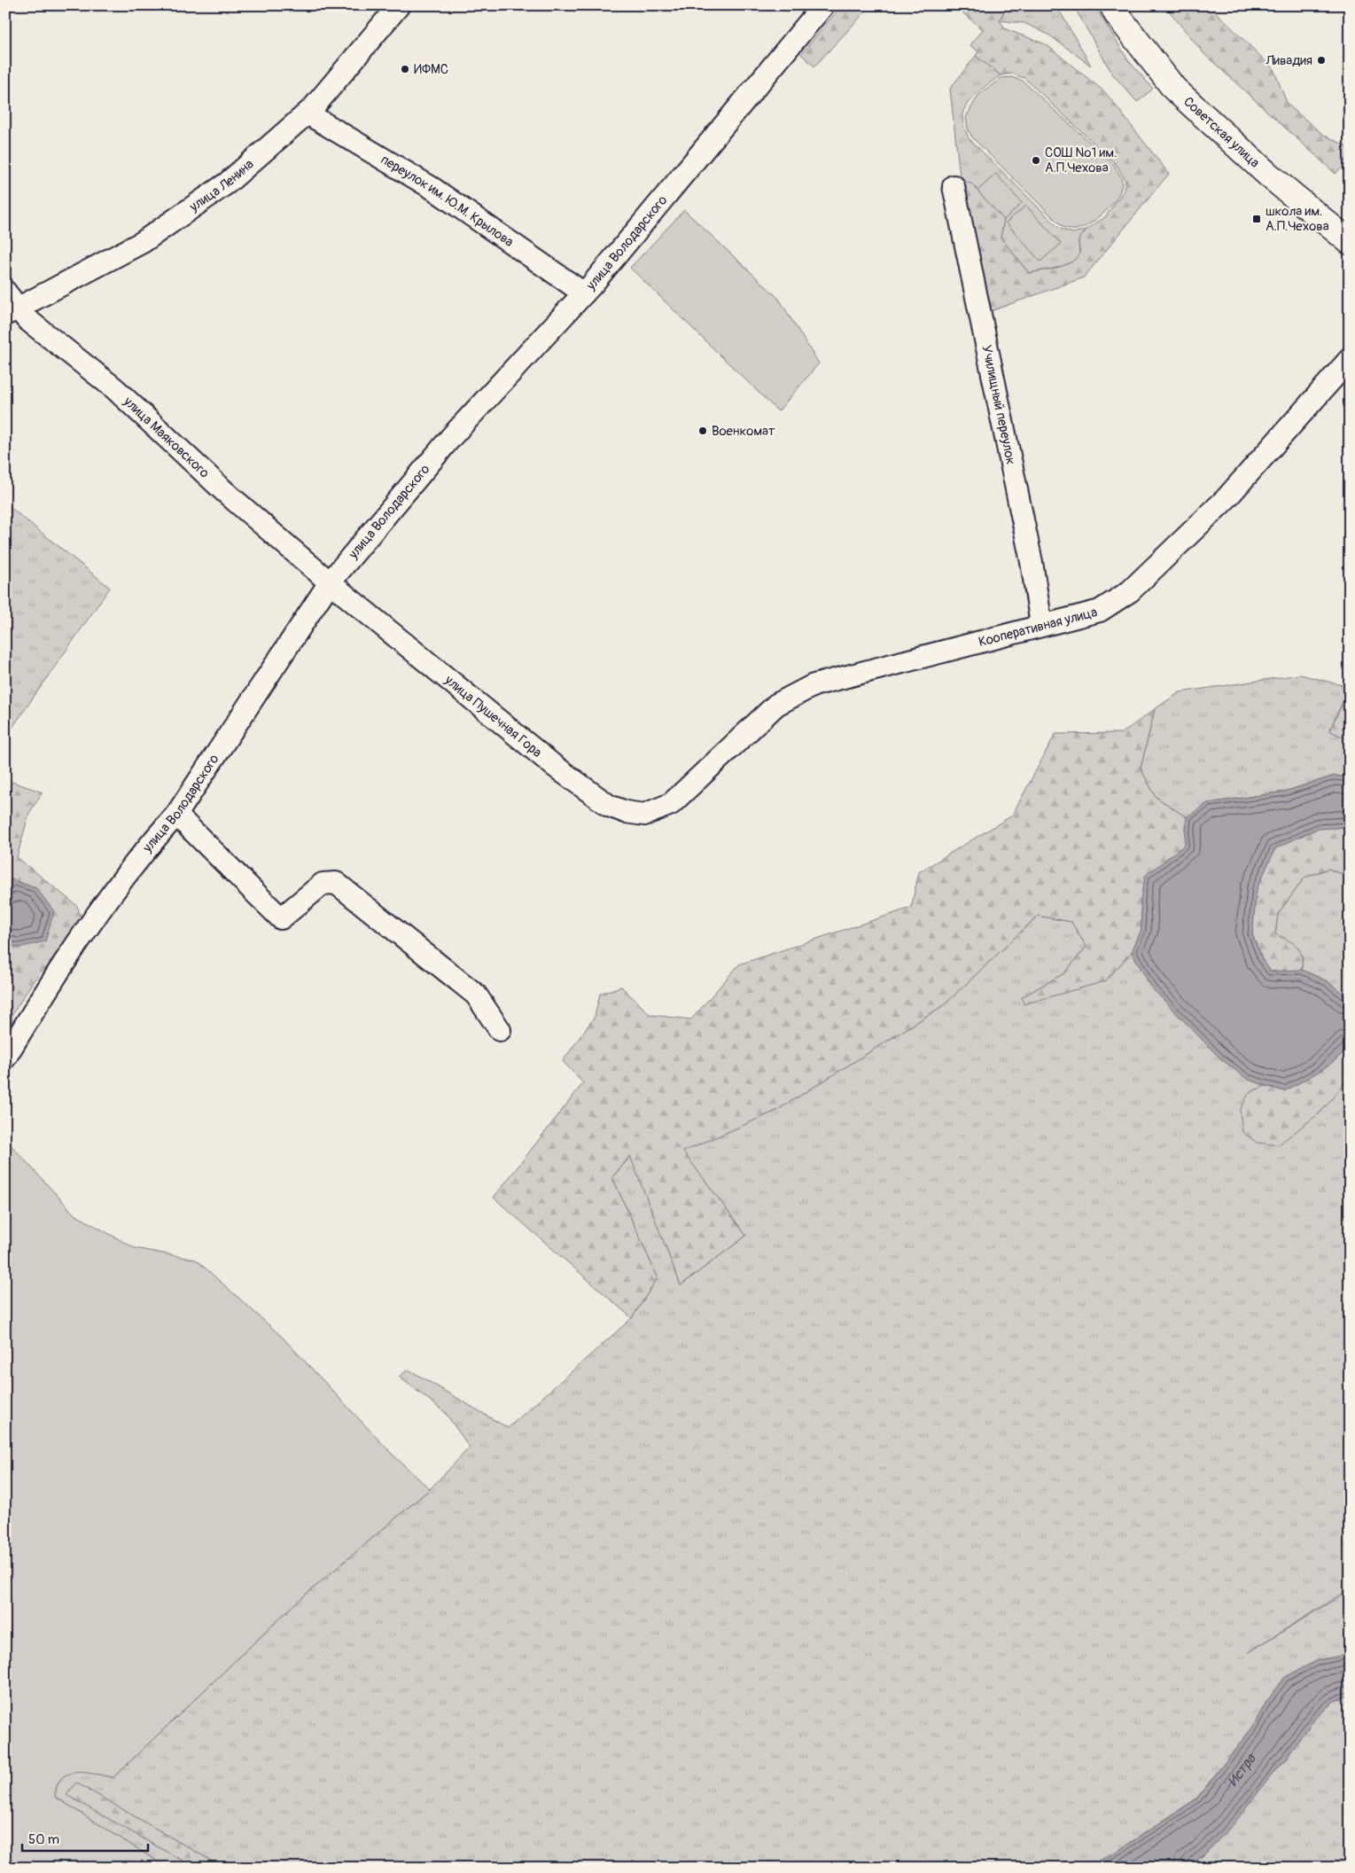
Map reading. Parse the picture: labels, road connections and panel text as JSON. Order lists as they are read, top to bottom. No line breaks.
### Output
{"streets":{"main road":["Советская улица"],"street":["улица Ленина","переулок им. Ю.М. Крылова","улица Володарского","Училищный переулок","улица Маяковского","Кооперативная улица","улица Пушечная Гора"]},"crossings":[["улица Ленина","переулок им. Ю.М. Крылова"],["улица Ленина","улица Маяковского"],["переулок им. Ю.М. Крылова","улица Володарского"],["улица Володарского","улица Маяковского"],["улица Володарского","улица Пушечная Гора"],["Училищный переулок","Кооперативная улица"],["улица Маяковского","улица Пушечная Гора"],["Кооперативная улица","улица Пушечная Гора"]],"water":["Истра"],"places":{"other":["Ливадия","ИФМС","СОШ №1 им. А.П.Чехова","Военкомат"],"transit":["школа им. А.П.Чехова"]},"scale_bar":"50 m"}
